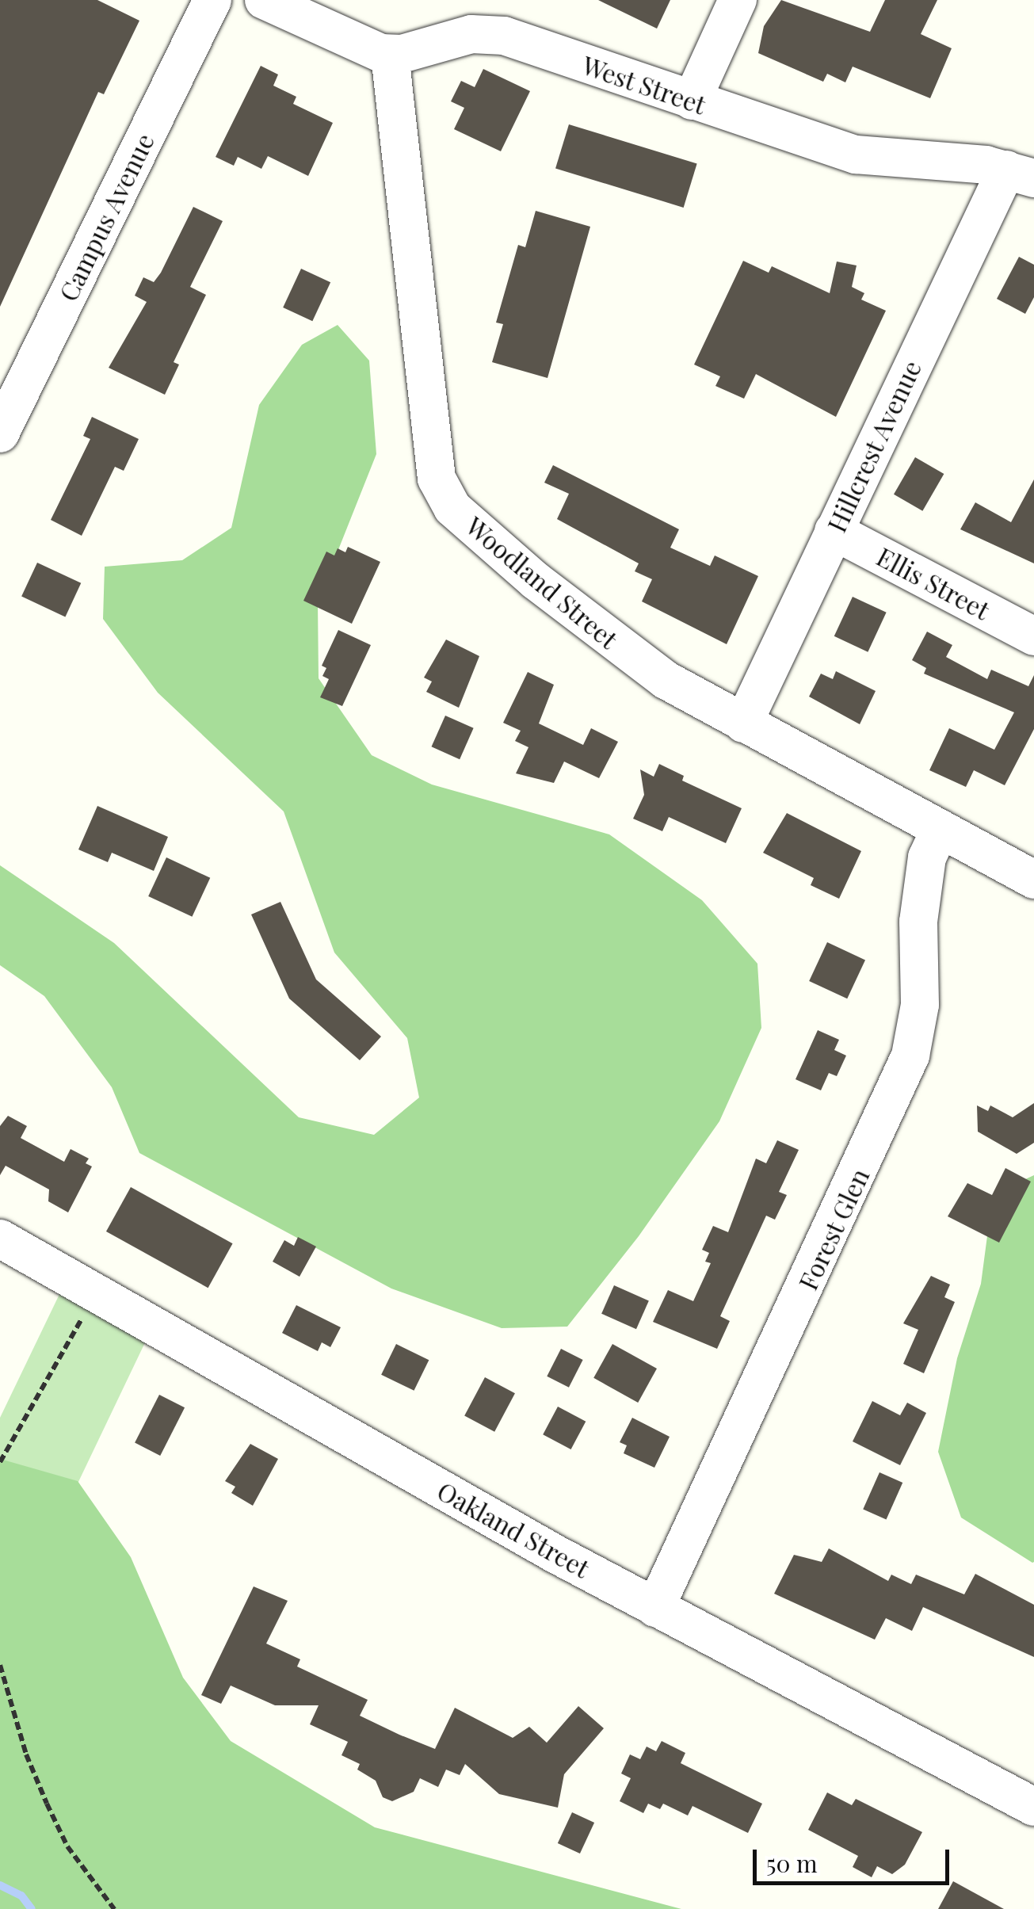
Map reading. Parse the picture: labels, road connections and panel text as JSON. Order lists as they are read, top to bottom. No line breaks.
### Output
{"streets":{"street":["West Street","Campus Avenue","Hillcrest Avenue","Woodland Street","Ellis Street","Forest Glen","Oakland Street"]},"crossings":[["West Street","Hillcrest Avenue"],["West Street","Woodland Street"],["Hillcrest Avenue","Woodland Street"],["Hillcrest Avenue","Ellis Street"],["Woodland Street","Forest Glen"],["Forest Glen","Oakland Street"]],"scale_bar":"50 m"}
